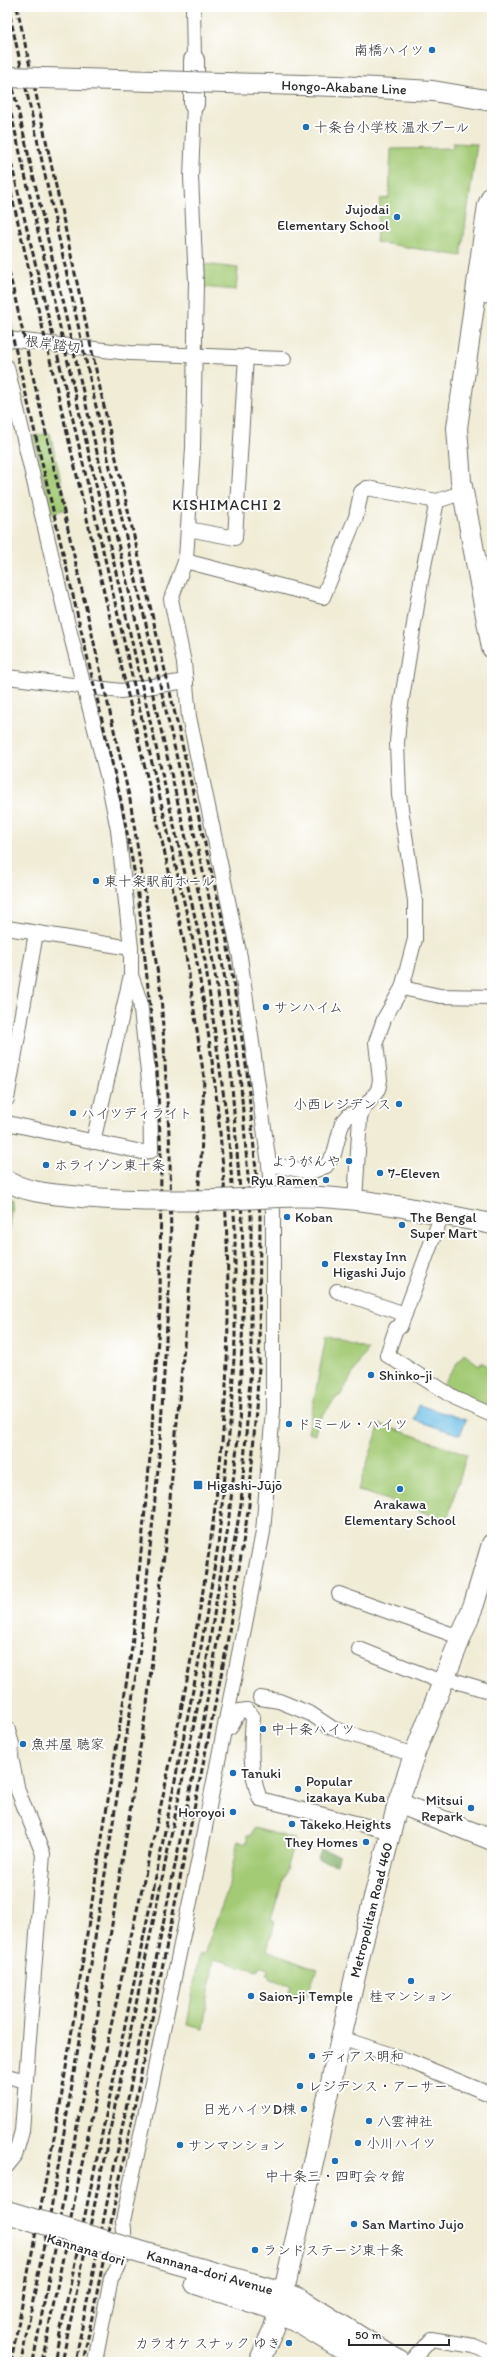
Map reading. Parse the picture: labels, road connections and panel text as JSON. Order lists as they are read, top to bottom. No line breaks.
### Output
{"streets":{"main road":["Hongo-Akabane Line","Metropolitan Road 460","Kannana dori","Kannana-dori Avenue"],"street":["根岸踏切"]},"crossings":[["Metropolitan Road 460","Kannana dori"],["Metropolitan Road 460","Kannana-dori Avenue"],["Kannana dori","Kannana-dori Avenue"]],"districts":["KISHIMACHI 2"],"places":{"other":["南橋ハイツ","十条台小学校 温水プール","Jujodai Elementary School","東十条駅前ホール","サンハイム","小西レジデンス","ハイツディライト","ようがんや","ホライゾン東十条","7-Eleven","Ryu Ramen","Koban","The Bengal Super Mart","Flexstay Inn Higashi Jujo","Shinko-ji","ドミール・ハイツ","Arakawa Elementary School","中十条ハイツ","魚丼屋 聴家","Tanuki","Popular izakaya Kuba","Mitsui Repark","Horoyoi","Takeko Heights","They Homes","桂マンション","Saion-ji Temple","ディアス明和","レジデンス・アーサー","日光ハイツD棟","八雲神社","小川ハイツ","サンマンション","中十条三・四町会々館","San Martino Jujo","ランドステージ東十条","カラオケ スナック ゆき"],"transit":["Higashi-Jūjō"]},"scale_bar":"50 m"}
